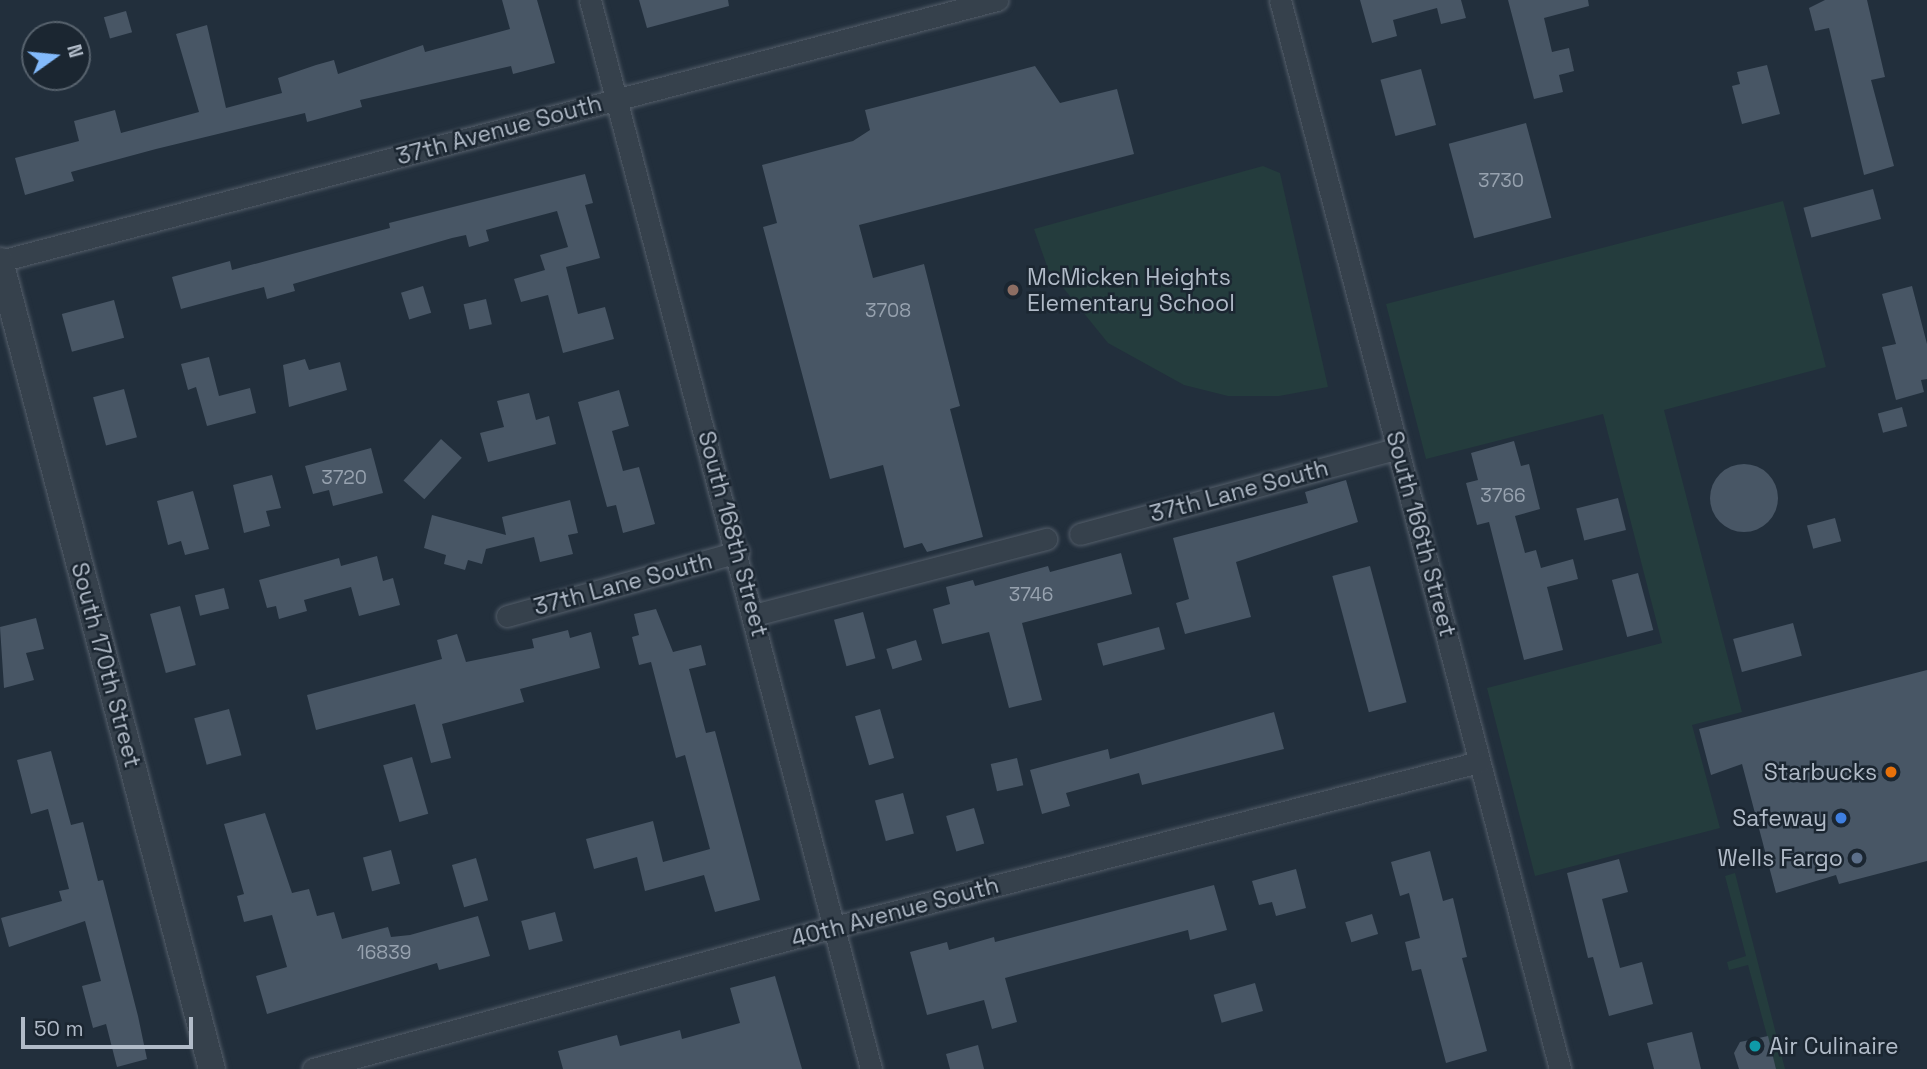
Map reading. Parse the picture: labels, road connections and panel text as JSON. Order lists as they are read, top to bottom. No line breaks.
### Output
{"streets":{"street":["37th Avenue South","37th Lane South","South 168th Street","South 166th Street","South 170th Street","40th Avenue South"]},"crossings":[["37th Avenue South","South 168th Street"],["37th Avenue South","South 170th Street"],["37th Lane South","South 168th Street"],["37th Lane South","South 166th Street"],["South 168th Street","40th Avenue South"],["South 166th Street","40th Avenue South"]],"places":["McMicken Heights Elementary School","Starbucks","Safeway","Wells Fargo","Air Culinaire"],"house_numbers":["3730","3708","3720","3766","3746","16839"],"scale_bar":"50 m","north":"right"}
